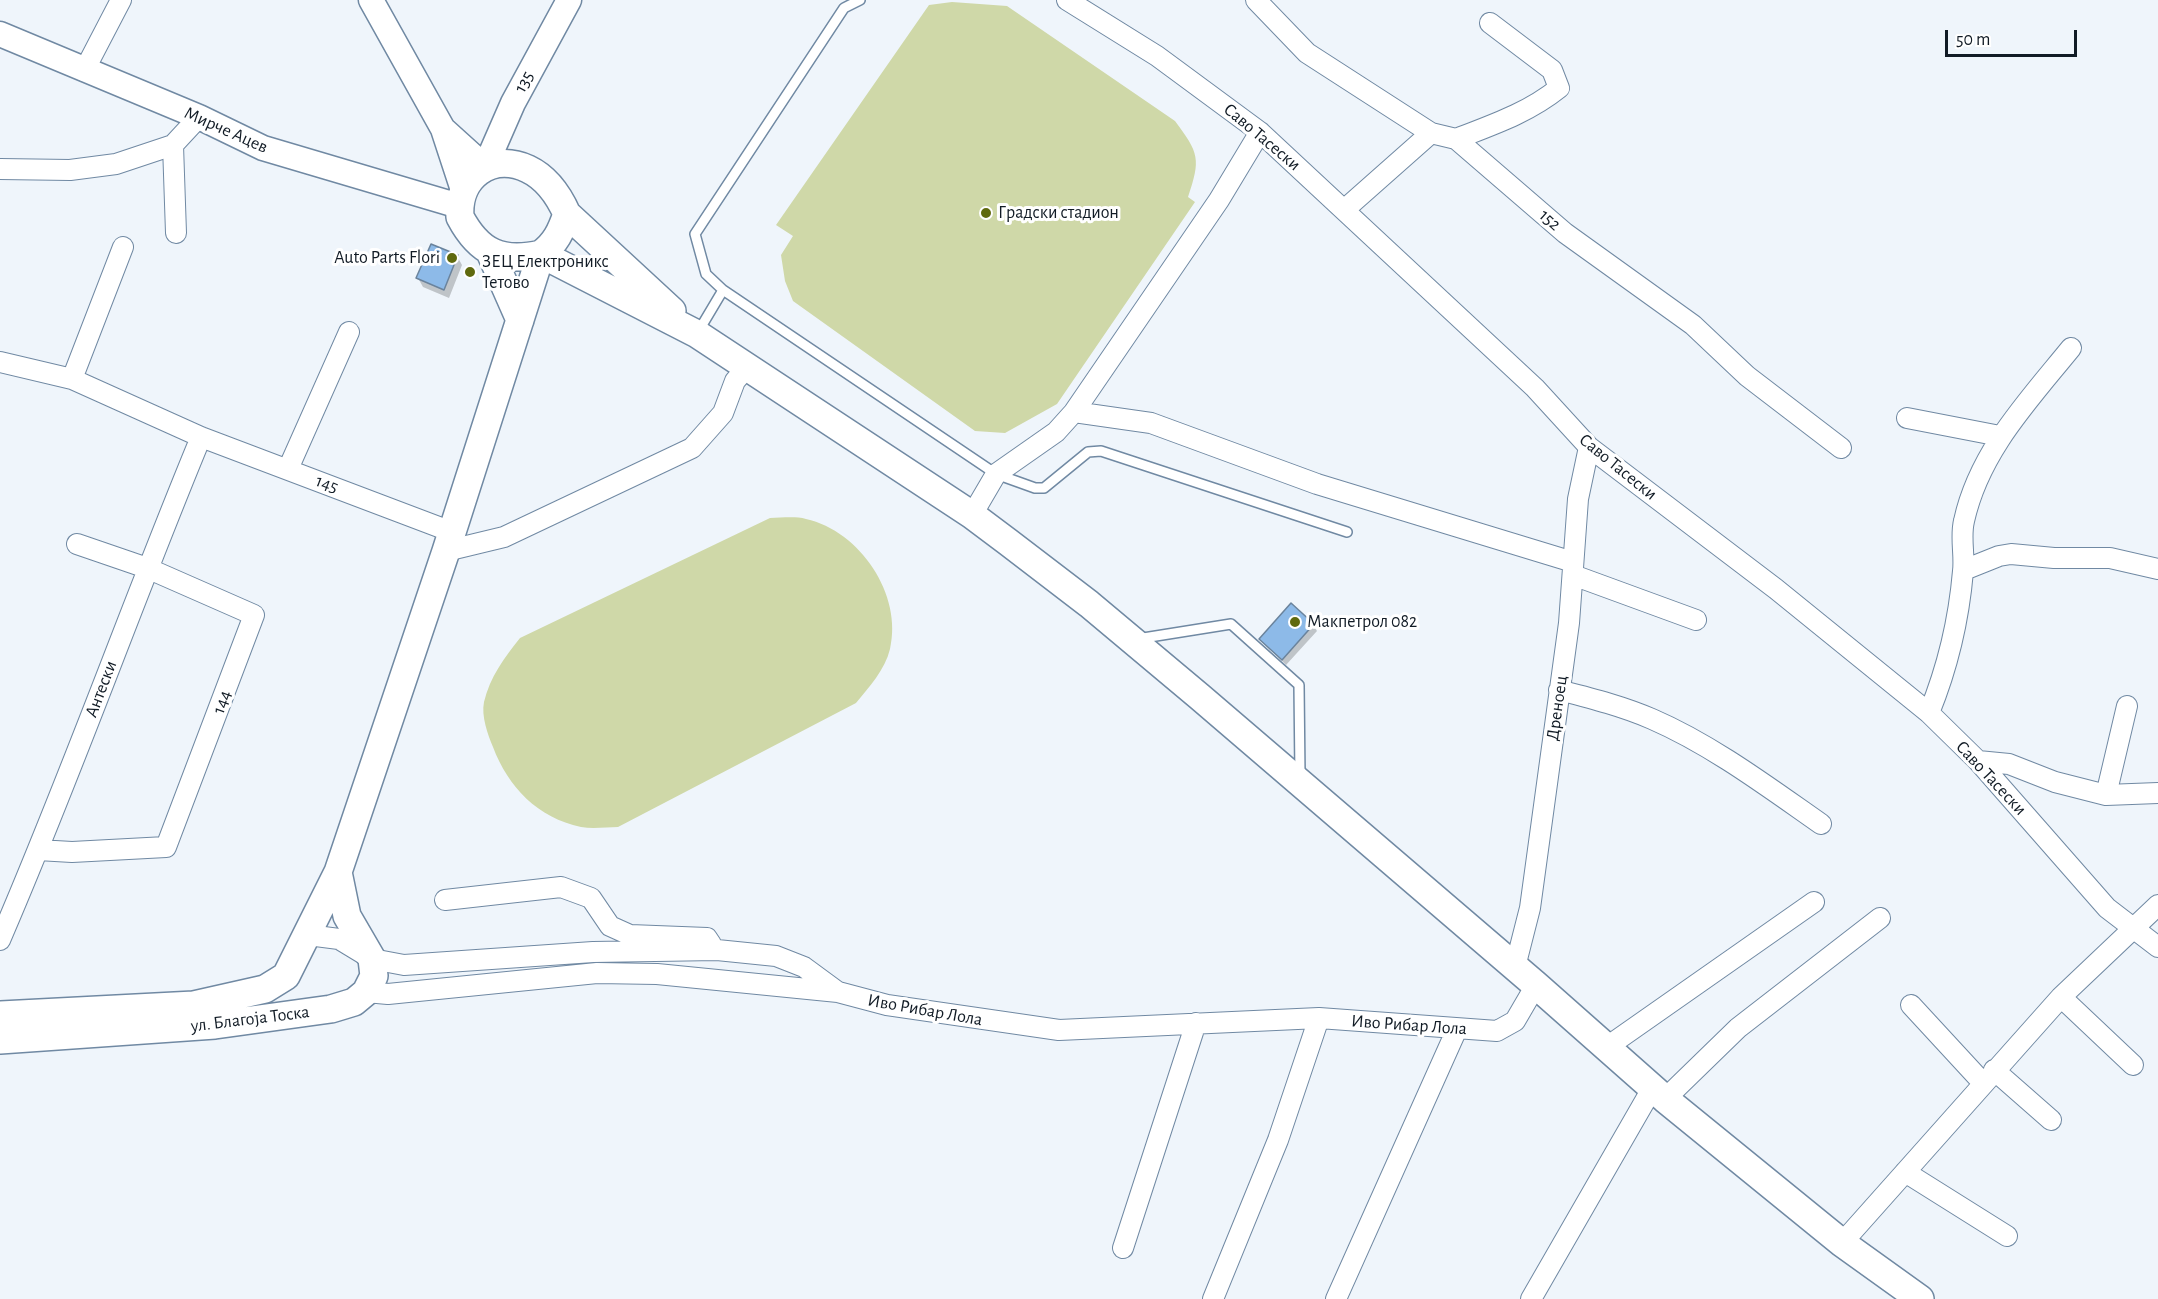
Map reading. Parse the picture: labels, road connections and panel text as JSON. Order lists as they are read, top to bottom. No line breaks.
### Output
{"streets":{"main road":["ул. Благоја Тоска"],"street":["135","Мирче Ацев","Саво Тасески","152","145","Антески","144","Дреноец","Иво Рибар Лола"]},"crossings":[["135","Мирче Ацев"],["Саво Тасески","Дреноец"],["145","Антески"],["Антески","144"],["Иво Рибар Лола","ул. Благоја Тоска"]],"places":["Градски стадион","Auto Parts Flori","ЗЕЦ Електроникс Тетово","Макпетрол 082"],"scale_bar":"50 m"}
